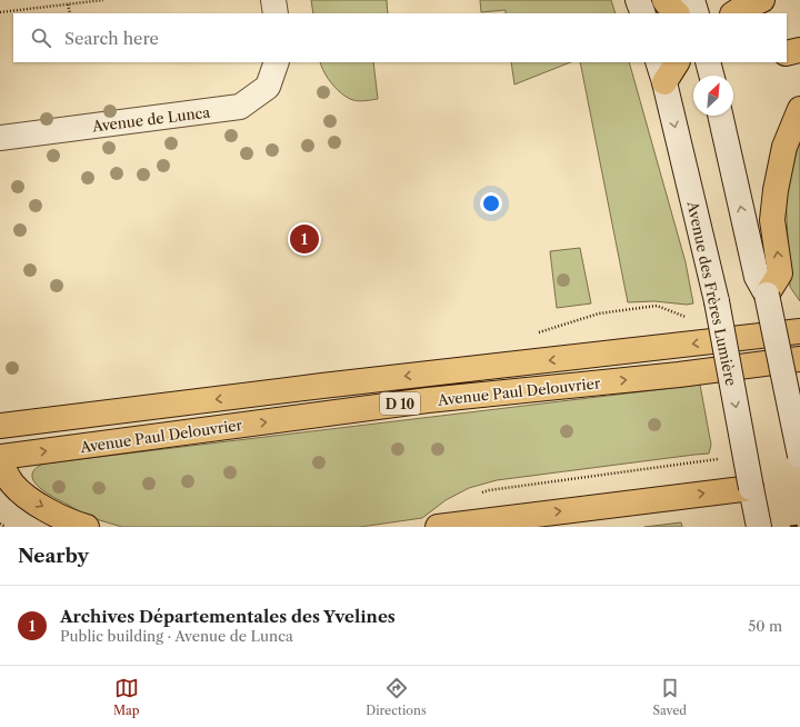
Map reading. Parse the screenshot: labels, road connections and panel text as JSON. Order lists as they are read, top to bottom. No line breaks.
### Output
{"streets":{"main road":["Avenue de Lunca","Avenue des Frères Lumière","Avenue Paul Delouvrier","D 10"]},"north":"top right","page":{"search":"Search here","pins":"1","heading":"Nearby","list":[{"mark":"1","name":"Archives Départementales des Yvelines","note":"Public building · Avenue de Lunca","value":"50 m"}],"nav":["Map","Directions","Saved"]}}
